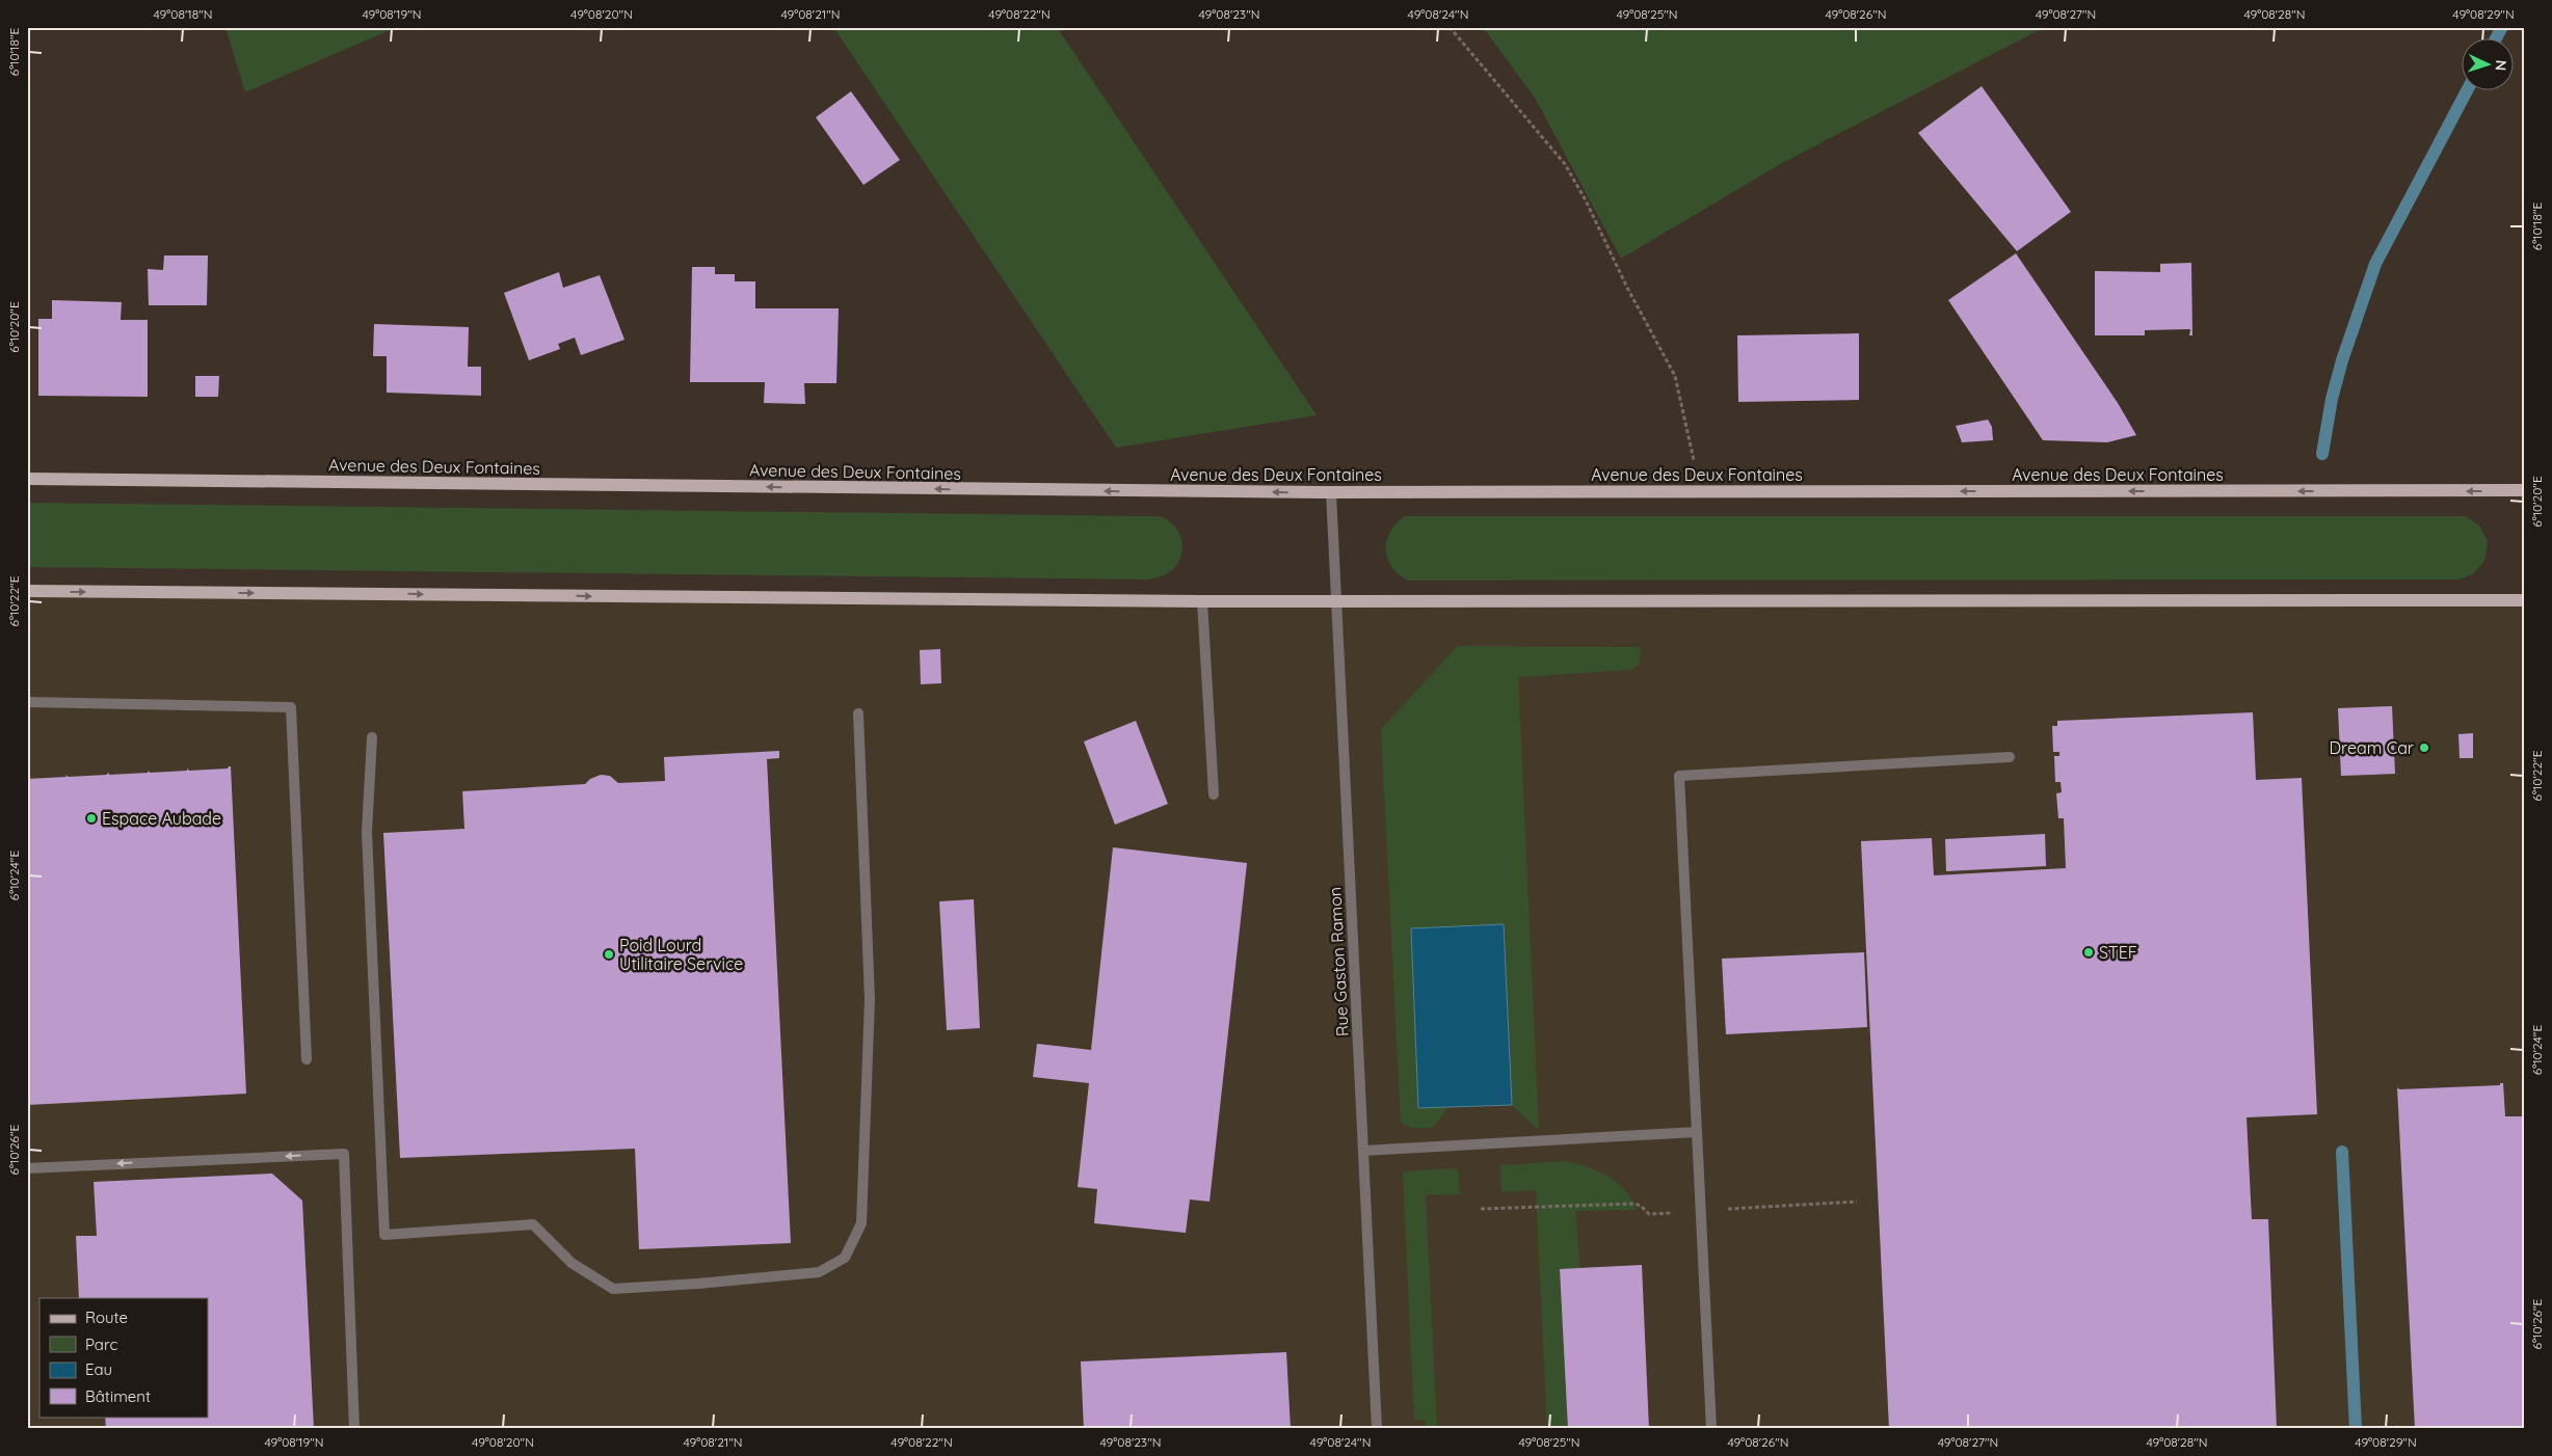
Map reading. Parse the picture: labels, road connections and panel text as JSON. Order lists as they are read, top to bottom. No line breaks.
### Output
{"streets":{"main road":["Avenue des Deux Fontaines"],"street":["Rue Gaston Ramon"]},"crossings":[["Avenue des Deux Fontaines","Rue Gaston Ramon"]],"places":["Dream Car","Espace Aubade","STEF","Poid Lourd Utilitaire Service"],"legend":["Route","Parc","Eau","Bâtiment"],"north":"right","coordinates":["49°08'18\"N","49°08'19\"N","49°08'20\"N","49°08'21\"N","49°08'22\"N","49°08'23\"N","49°08'24\"N","49°08'25\"N","49°08'26\"N","49°08'27\"N","49°08'28\"N","49°08'29\"N","6°10'18\"E","6°10'20\"E","6°10'22\"E","6°10'24\"E","6°10'26\"E"]}
